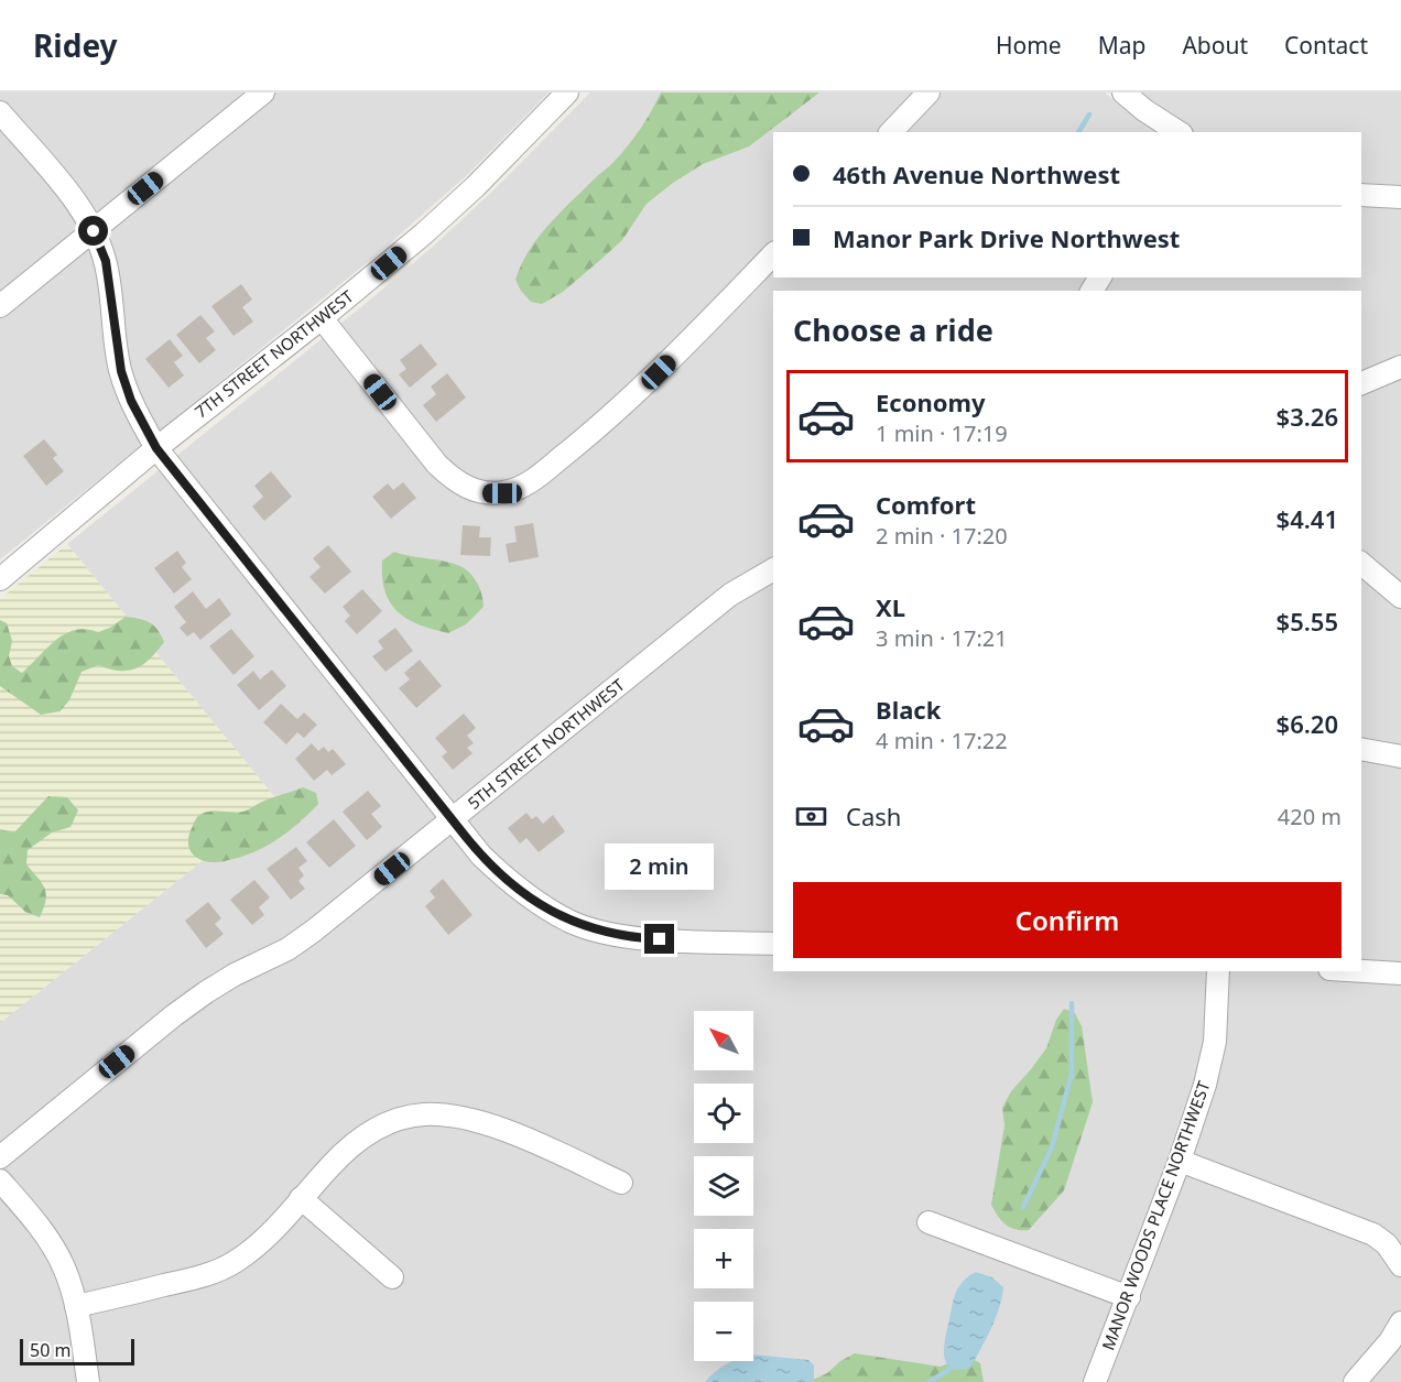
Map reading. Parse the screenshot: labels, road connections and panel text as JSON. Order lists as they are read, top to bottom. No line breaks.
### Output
{"streets":{"street":["7TH STREET NORTHWEST","5TH STREET NORTHWEST","MANOR WOODS PLACE NORTHWEST"]},"scale_bar":"50 m","north":"top left","page":{"header":"Ridey","nav":["Home","Map","About","Contact"],"banner":["46th Avenue Northwest","Manor Park Drive Northwest"],"heading":"Choose a ride","list":[{"name":"Economy","note":"1 min · 17:19","value":"$3.26"},{"name":"Comfort","note":"2 min · 17:20","value":"$4.41"},{"name":"XL","note":"3 min · 17:21","value":"$5.55"},{"name":"Black","note":"4 min · 17:22","value":"$6.20"}],"pay":["Cash","420 m"],"bubble":"2 min","buttons":"Confirm","map_buttons":["+","−"],"scale":"50 m"}}
